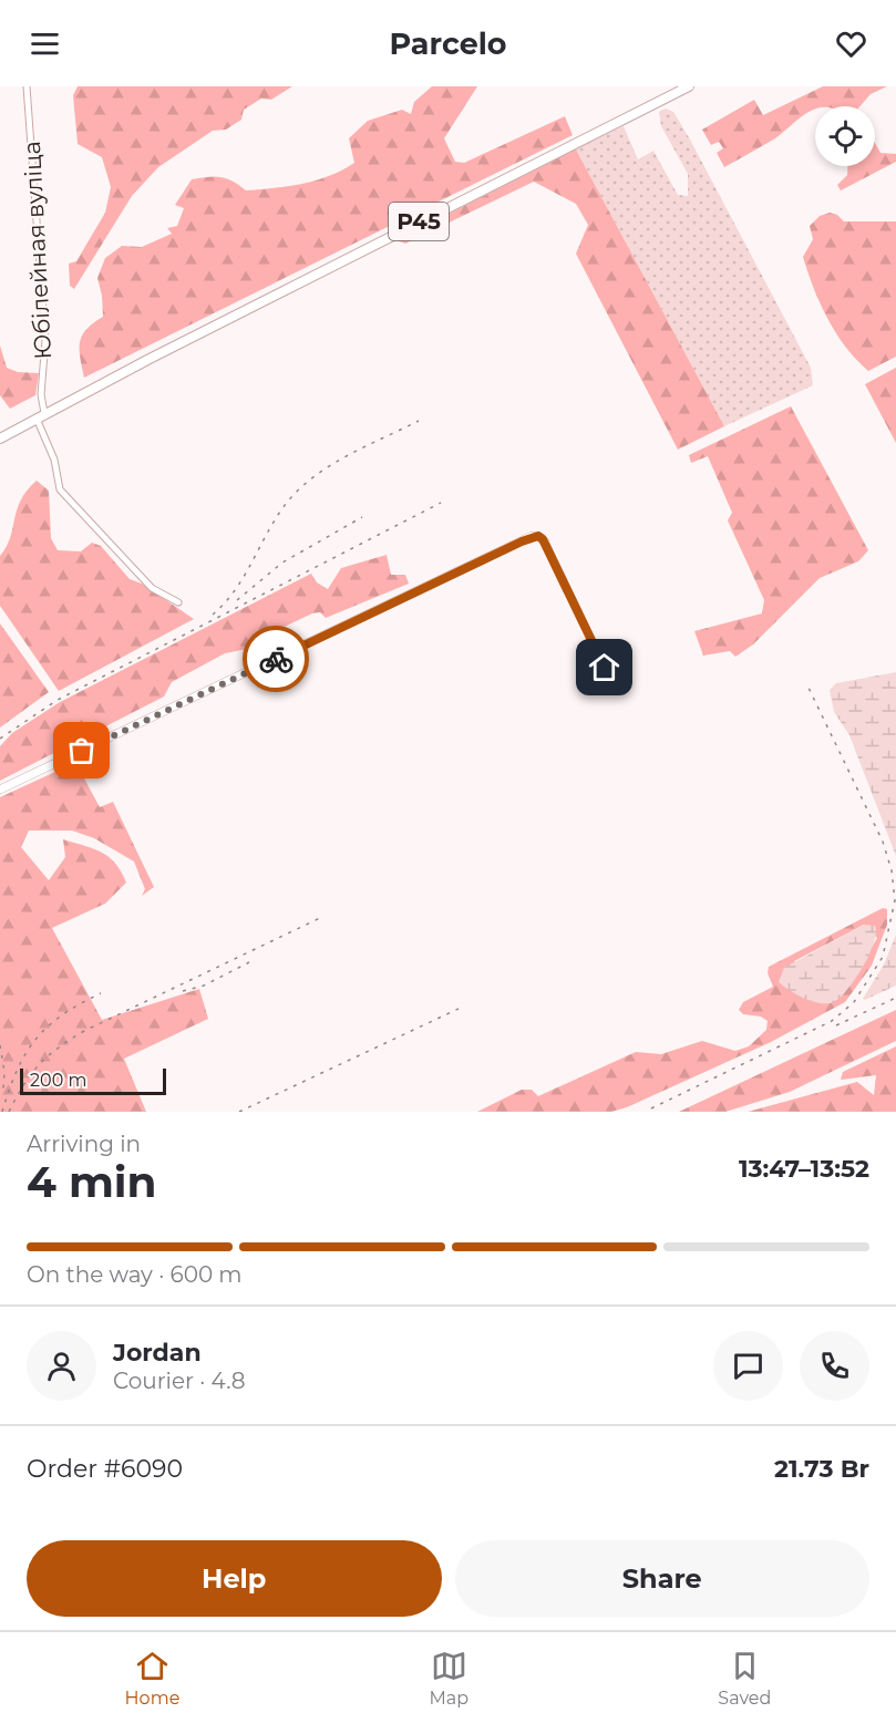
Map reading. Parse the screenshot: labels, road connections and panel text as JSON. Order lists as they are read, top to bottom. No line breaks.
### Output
{"streets":{"main road":["Р45"],"street":["Юбілейная вуліца"]},"crossings":[["Р45","Юбілейная вуліца"]],"scale_bar":"200 m","page":{"header":"Parcelo","scale":"200 m","heading":["4 min","Arriving in","13:47–13:52"],"panel":["Jordan","Courier · 4.8","Order #6090","21.73 Br"],"bar":"On the way · 600 m","buttons":["Help","Share"],"tabs":["Home","Map","Saved"]}}
